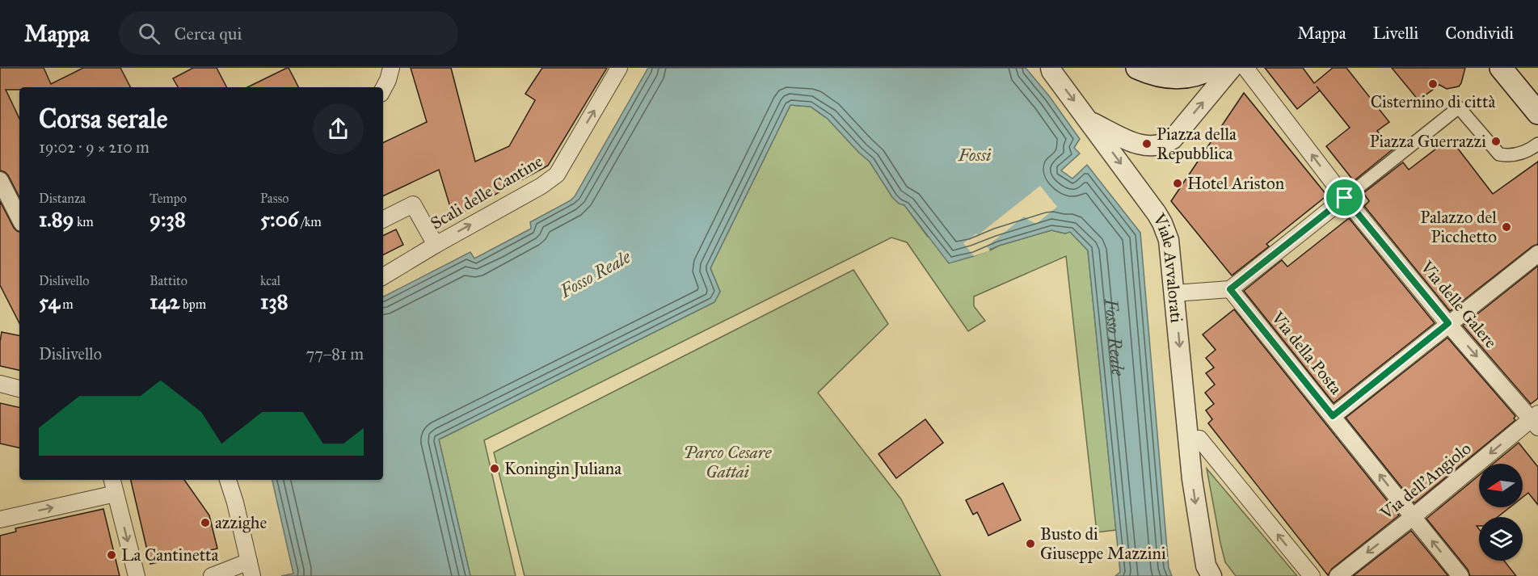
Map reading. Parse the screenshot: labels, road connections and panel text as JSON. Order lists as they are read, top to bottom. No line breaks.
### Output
{"streets":{"street":["Scali delle Cantine","Viale Avvalorati","Via delle Galere","Via della Posta","Via dell'Angiolo"]},"crossings":[["Via delle Galere","Via dell'Angiolo"],["Via della Posta","Via dell'Angiolo"]],"one_way":["Scali delle Cantine","Viale Avvalorati"],"water":["Fossi","Fosso Reale"],"parks":["Parco Cesare Gattai"],"places":["Cisternino di città","Piazza Guerrazzi","Piazza della Repubblica","Hotel Ariston","Palazzo del Picchetto","Koningin Juliana","azzighe","Busto di Giuseppe Mazzini","La Cantinetta"],"north":"left","page":{"header":"Mappa","search":"Cerca qui","nav":["Mappa","Livelli","Condividi"],"heading":["Corsa serale","19:02 · 9 × 210 m"],"stats":[["Distanza","1.89 km"],["Tempo","9:38"],["Passo","5:06 /km"],["Dislivello","54 m"],["Battito","142 bpm"],["kcal","138"]],"chart":["Dislivello","77–81 m"]}}
